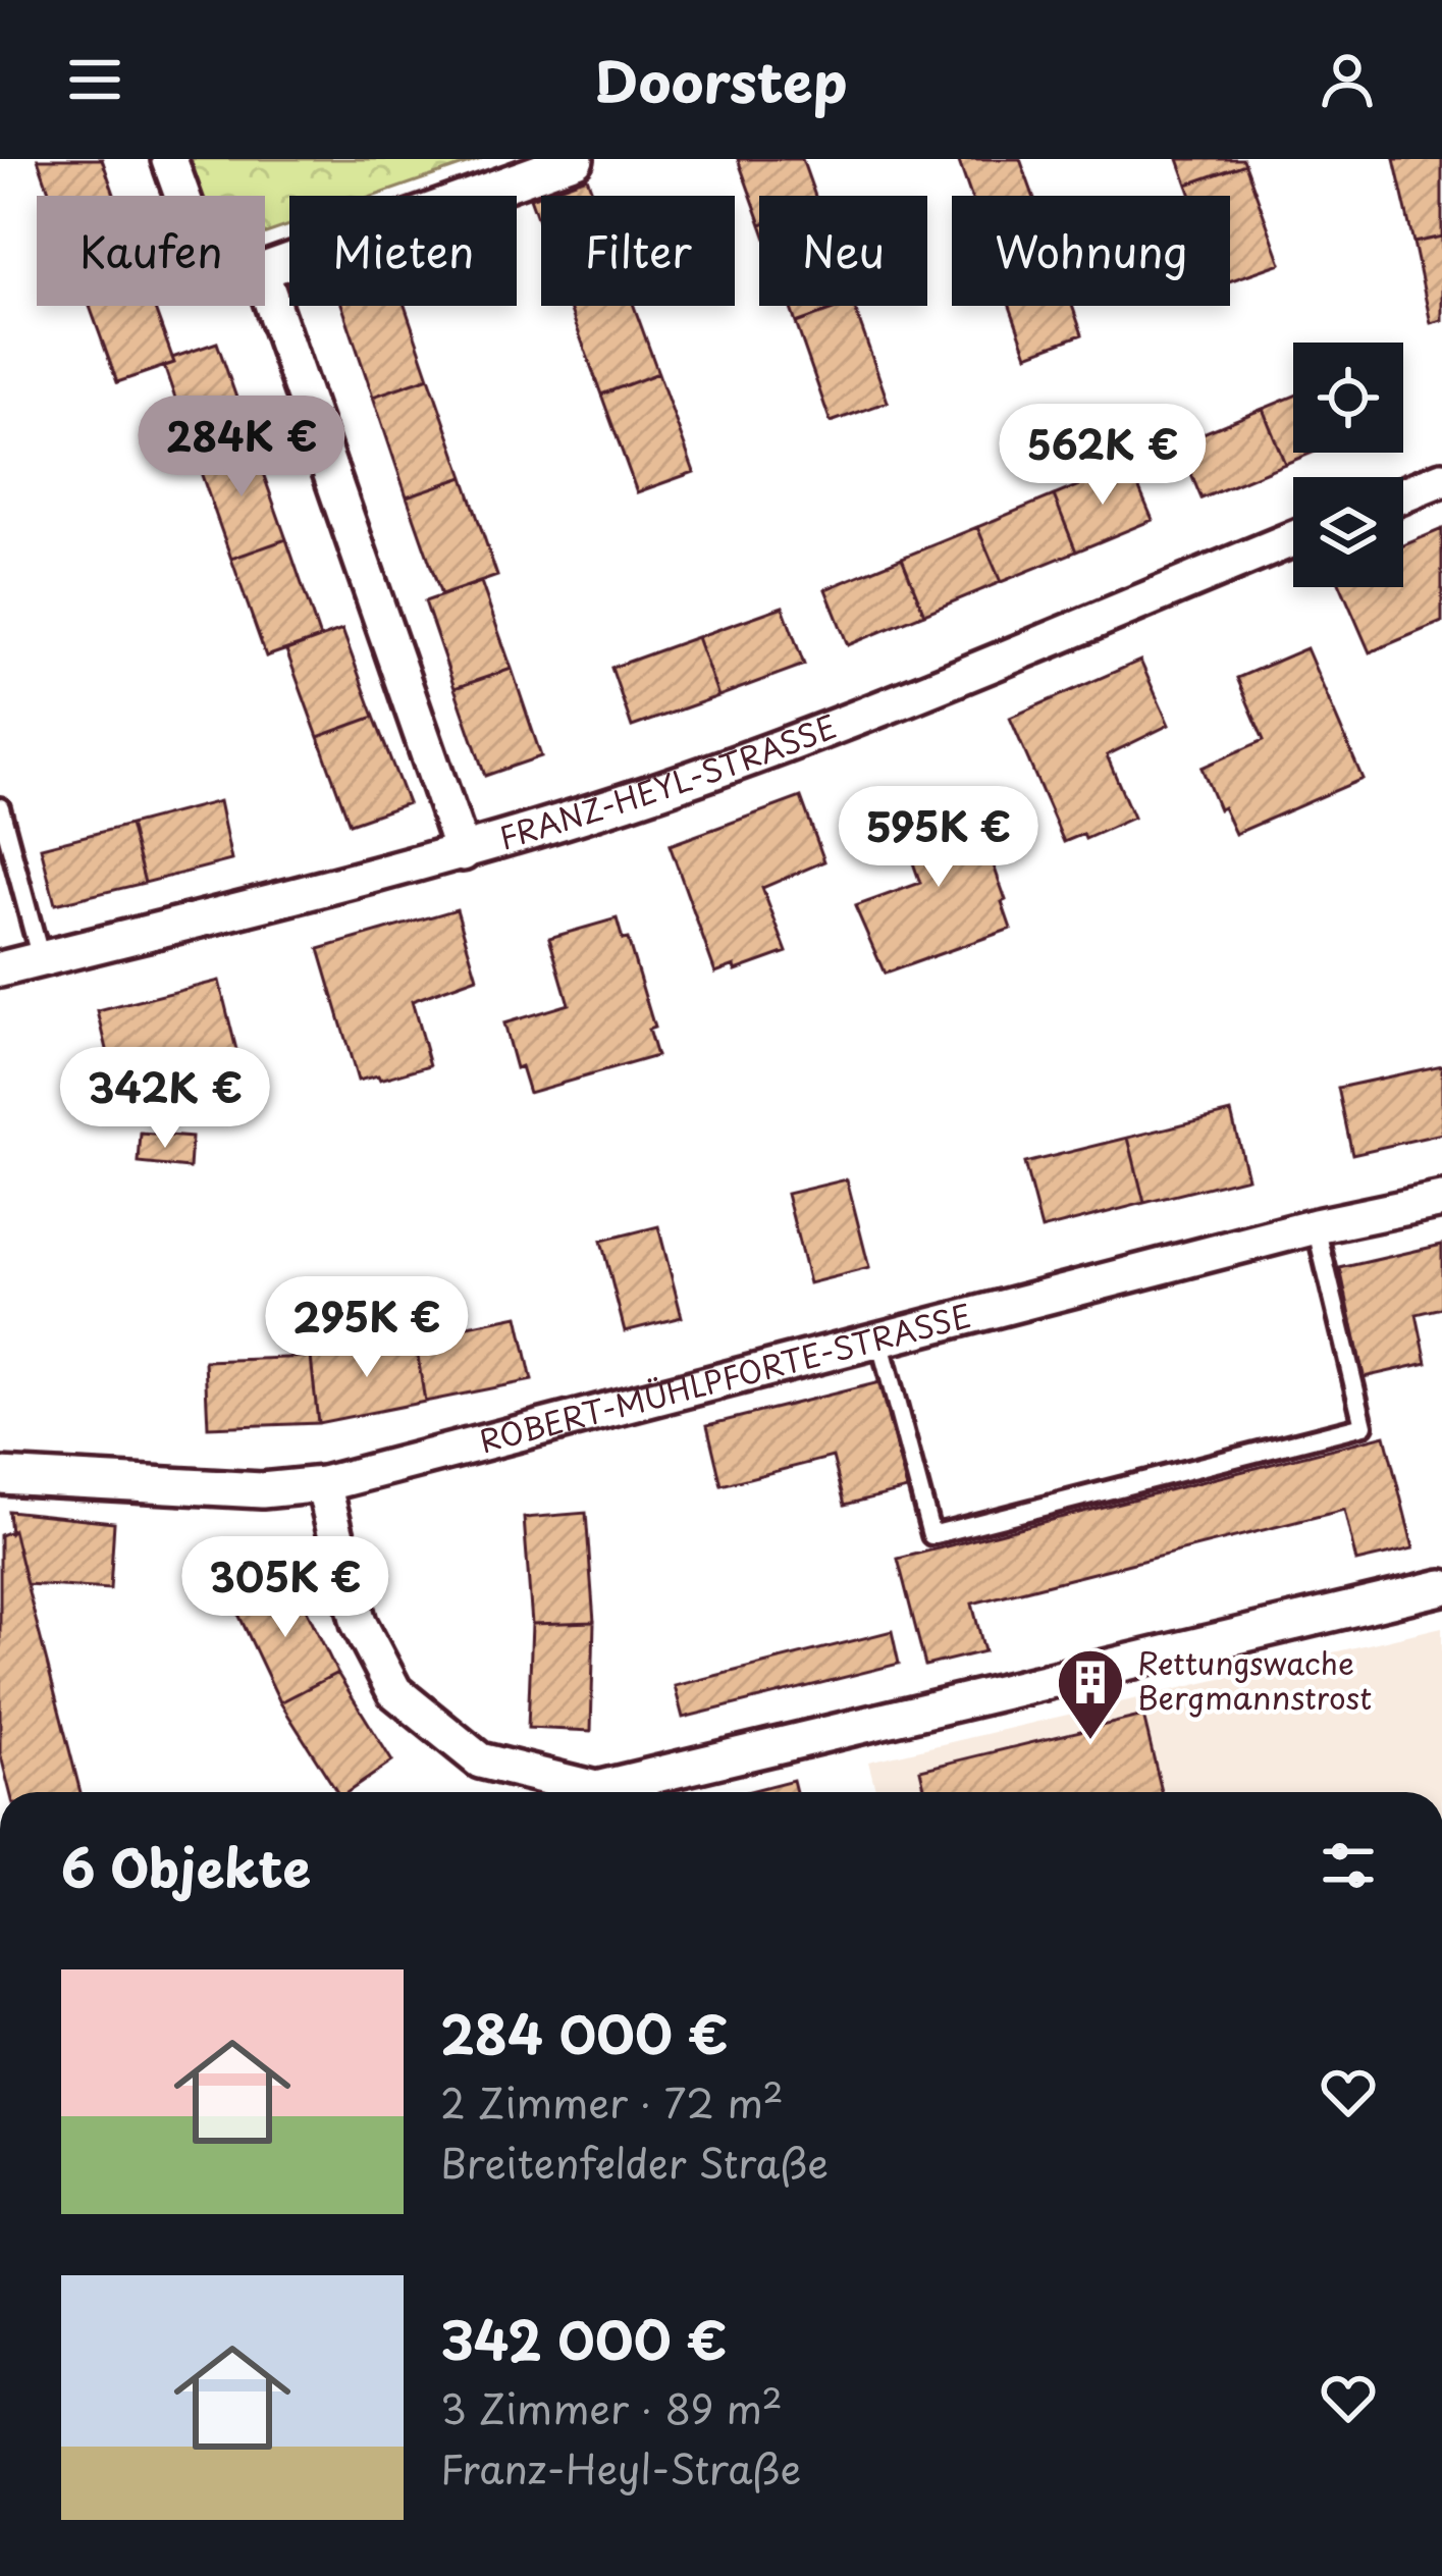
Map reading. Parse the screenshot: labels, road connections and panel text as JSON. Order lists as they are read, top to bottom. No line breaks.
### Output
{"streets":{"street":["FRANZ-HEYL-STRASSE","ROBERT-MÜHLPFORTE-STRASSE"]},"places":{"building":["Rettungswache Bergmannstrost"]},"page":{"header":"Doorstep","chip":["Kaufen","Mieten","Filter","Neu","Wohnung"],"price":["284K €","562K €","595K €","342K €","295K €","305K €"],"heading":"6 Objekte","list":[{"name":"284 000 €","note":"2 Zimmer · 72 m² · Breitenfelder Straße"},{"name":"342 000 €","note":"3 Zimmer · 89 m² · Franz-Heyl-Straße"}]}}
